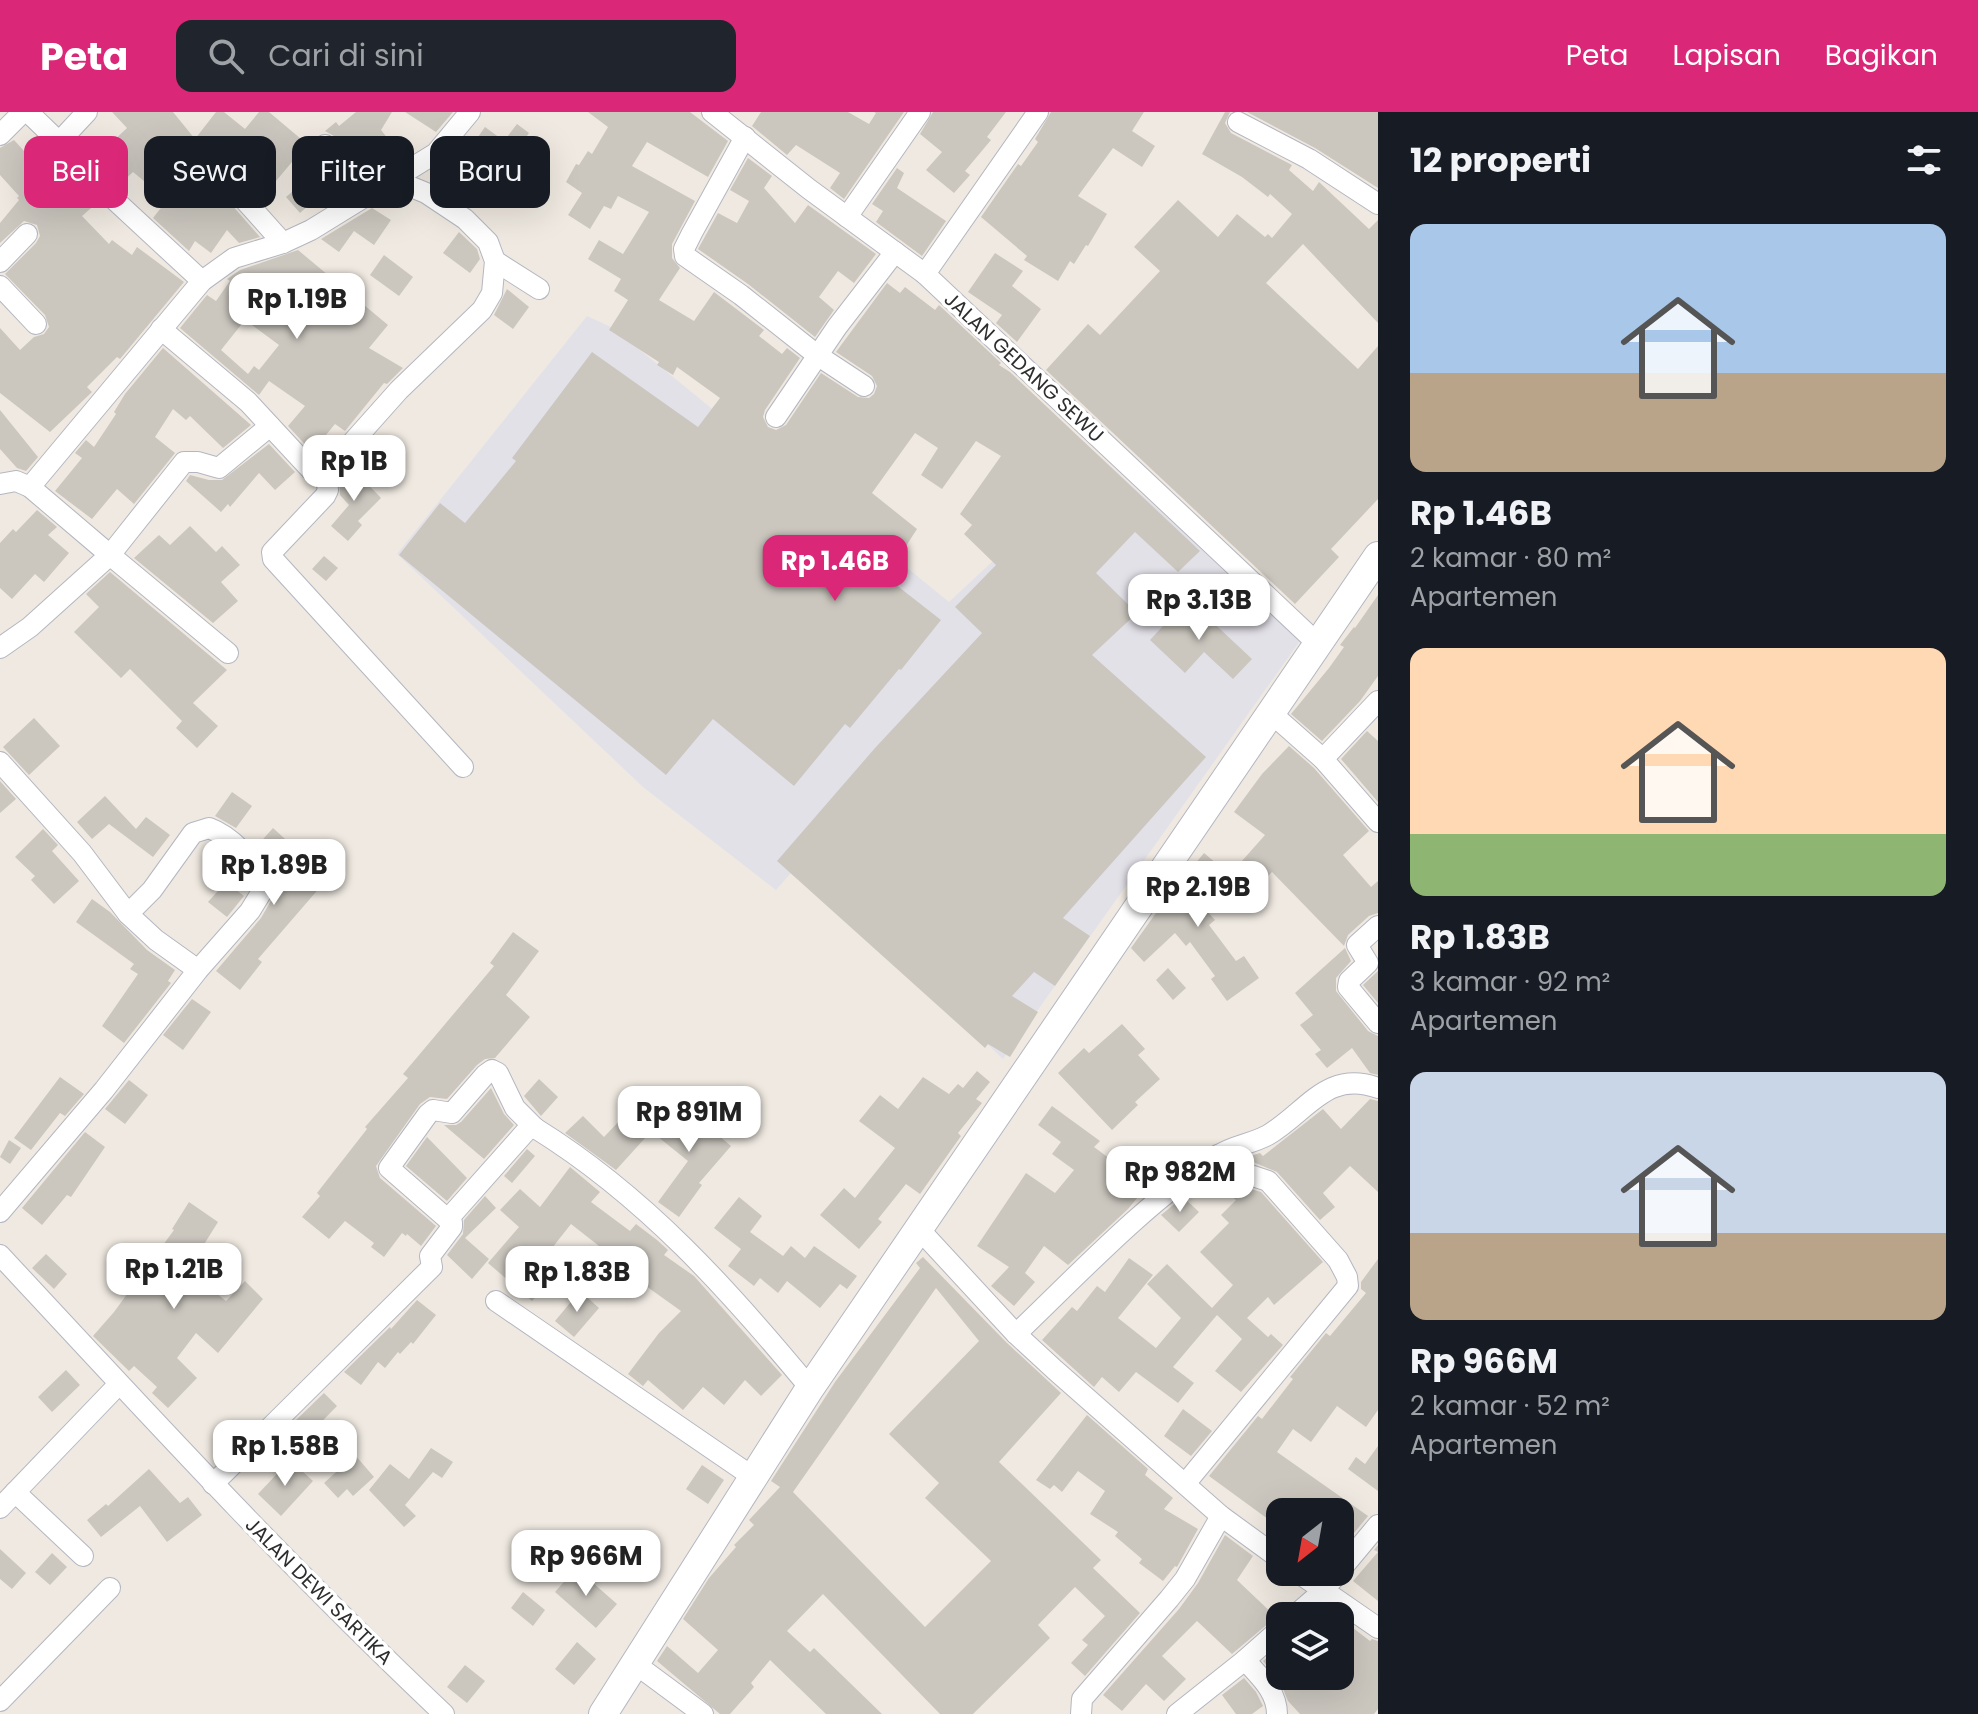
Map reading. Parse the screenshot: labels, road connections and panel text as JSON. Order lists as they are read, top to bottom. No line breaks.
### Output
{"streets":{"street":["JALAN GEDANG SEWU","JALAN DEWI SARTIKA"]},"north":"bottom left","page":{"header":"Peta","search":"Cari di sini","nav":["Peta","Lapisan","Bagikan"],"heading":"12 properti","chip":["Beli","Sewa","Filter","Baru"],"list":[{"name":"Rp 1.46B","note":"2 kamar · 80 m² · Apartemen"},{"name":"Rp 1.83B","note":"3 kamar · 92 m² · Apartemen"},{"name":"Rp 966M","note":"2 kamar · 52 m² · Apartemen"}],"price":["Rp 1.19B","Rp 1B","Rp 1.46B","Rp 3.13B","Rp 1.89B","Rp 2.19B","Rp 891M","Rp 982M","Rp 1.21B","Rp 1.83B","Rp 1.58B","Rp 966M"]}}
